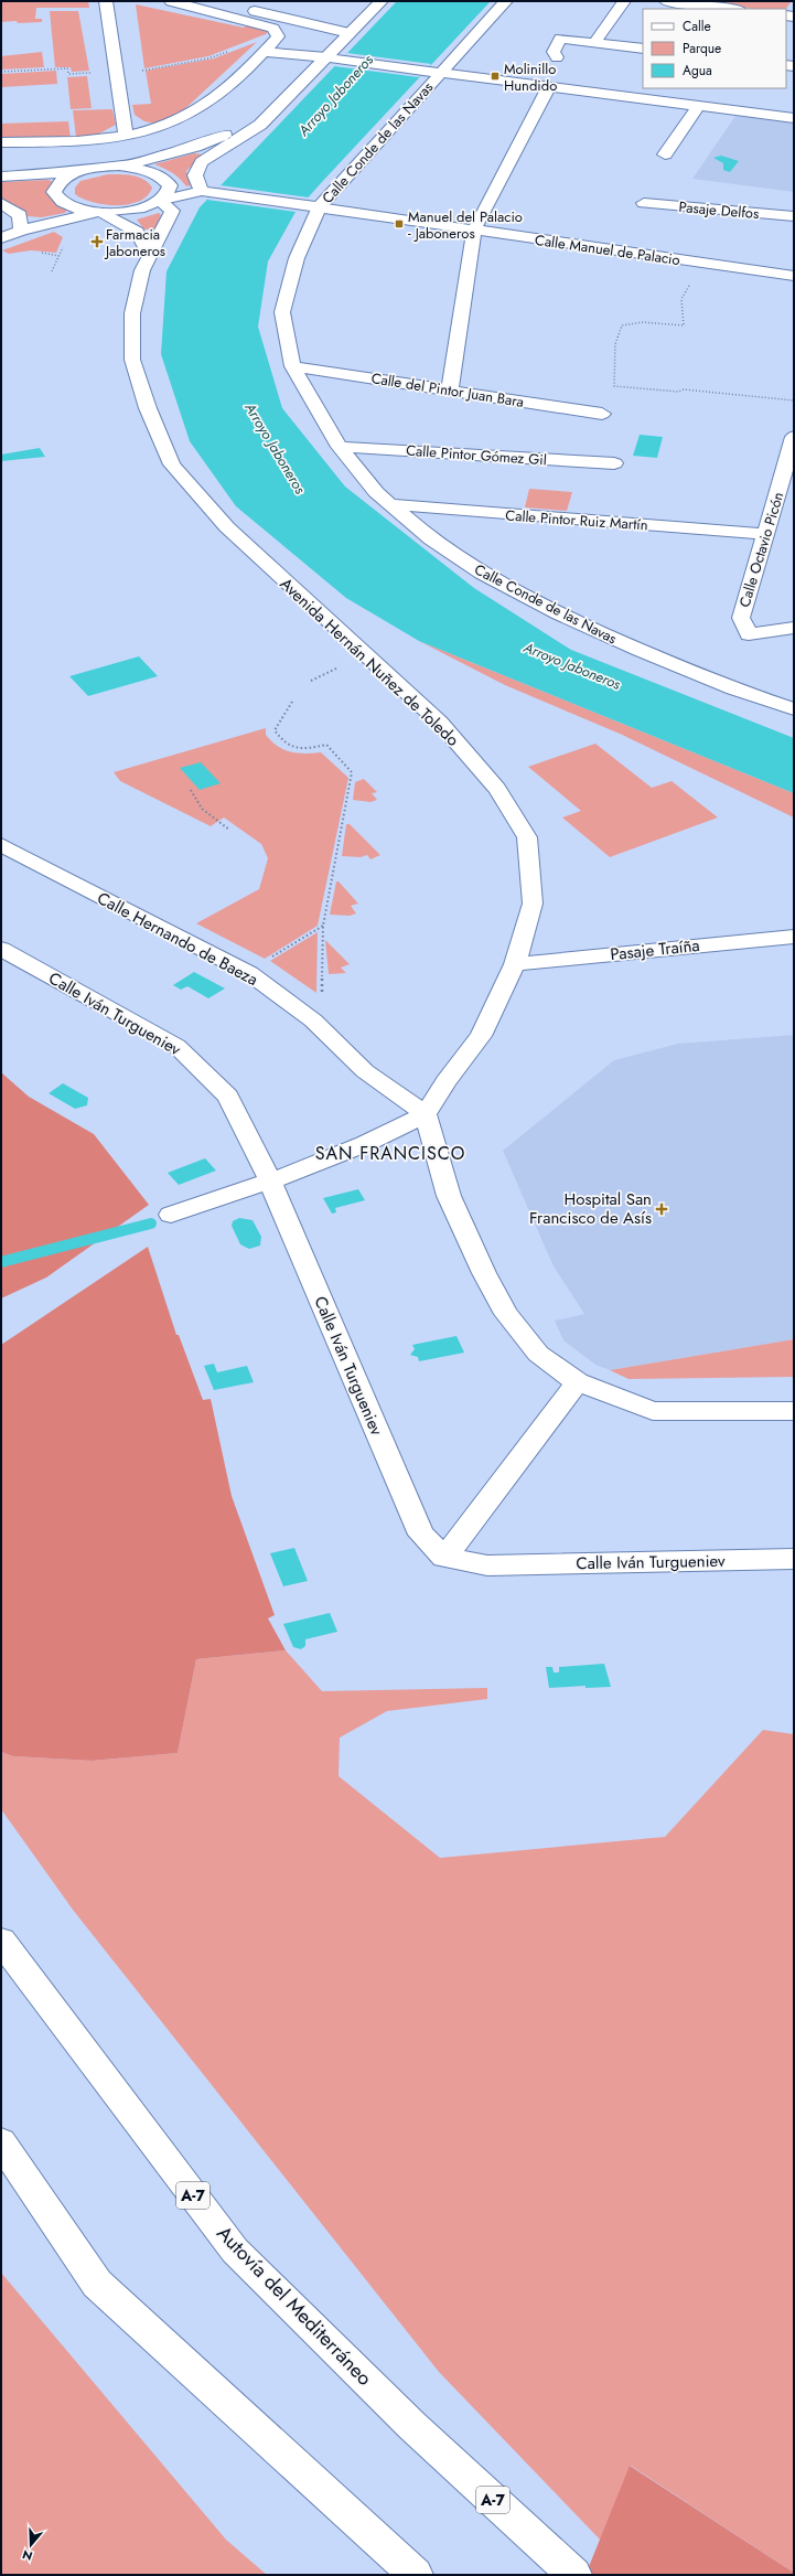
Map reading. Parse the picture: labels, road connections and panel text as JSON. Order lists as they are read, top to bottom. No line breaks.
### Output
{"streets":{"main road":["Calle Conde de las Navas","Pasaje Delfos","Calle Manuel de Palacio","Calle del Pintor Juan Bara","Calle Pintor Gómez Gil","Calle Pintor Ruiz Martín","Calle Octavio Picón","Avenida Hernán Nuñez de Toledo","Calle Hernando de Baeza","Pasaje Traíña","Calle Iván Turgueniev","A-7","Autovía del Mediterráneo"]},"crossings":[["Calle Conde de las Navas","Calle Manuel de Palacio"],["Calle Conde de las Navas","Calle del Pintor Juan Bara"],["Calle Conde de las Navas","Calle Pintor Gómez Gil"],["Calle Conde de las Navas","Calle Pintor Ruiz Martín"],["Calle Manuel de Palacio","Avenida Hernán Nuñez de Toledo"],["Calle Pintor Ruiz Martín","Calle Octavio Picón"],["Avenida Hernán Nuñez de Toledo","Calle Hernando de Baeza"],["Avenida Hernán Nuñez de Toledo","Pasaje Traíña"]],"districts":["SAN FRANCISCO"],"water":["Arroyo Jaboneros"],"places":{"transit":["Molinillo Hundido","Manuel del Palacio - Jaboneros"],"health":["Farmacia Jaboneros","Hospital San Francisco de Asís"]},"legend":["Calle","Parque","Agua"],"north":"bottom"}
